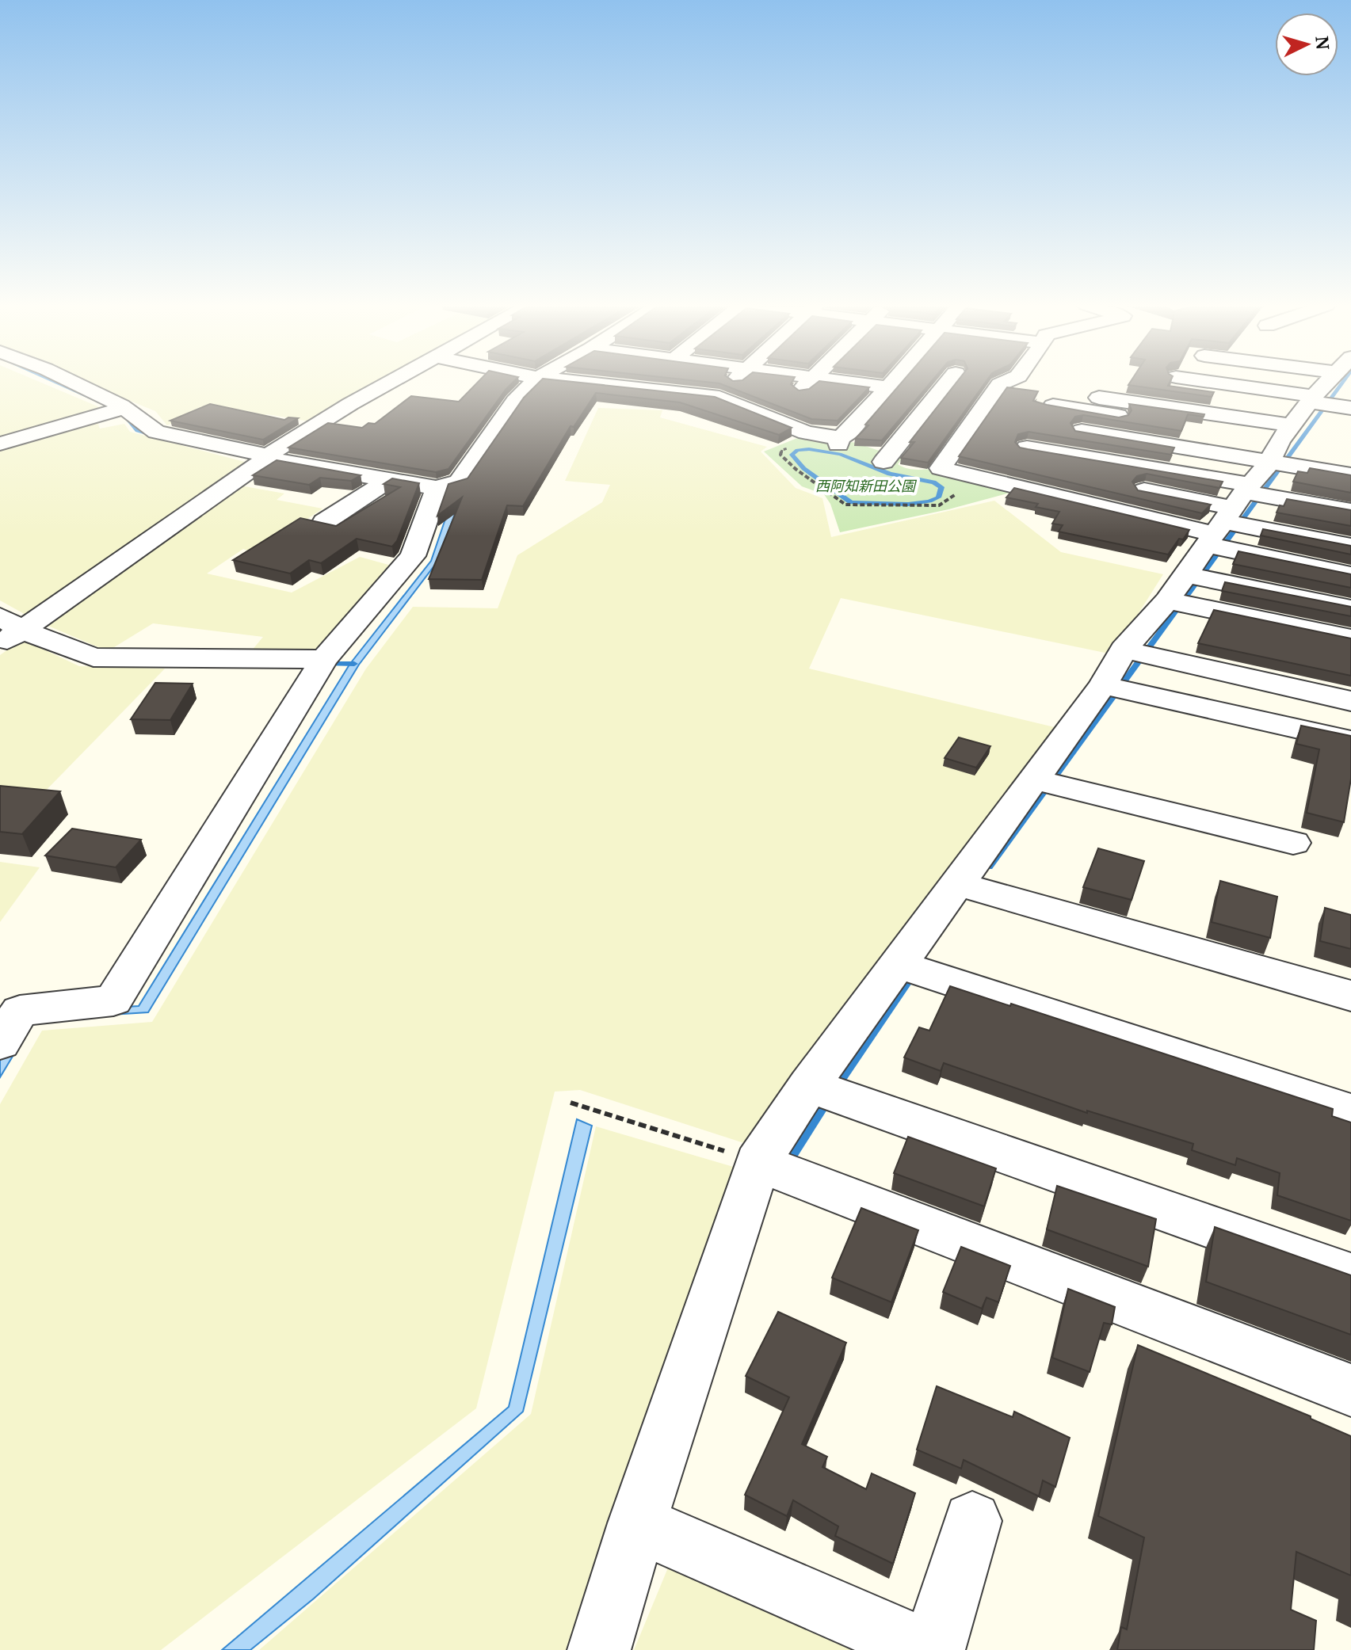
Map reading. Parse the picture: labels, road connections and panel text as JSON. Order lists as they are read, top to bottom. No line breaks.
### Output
{"parks":["西阿知新田公園"],"north":"right"}
